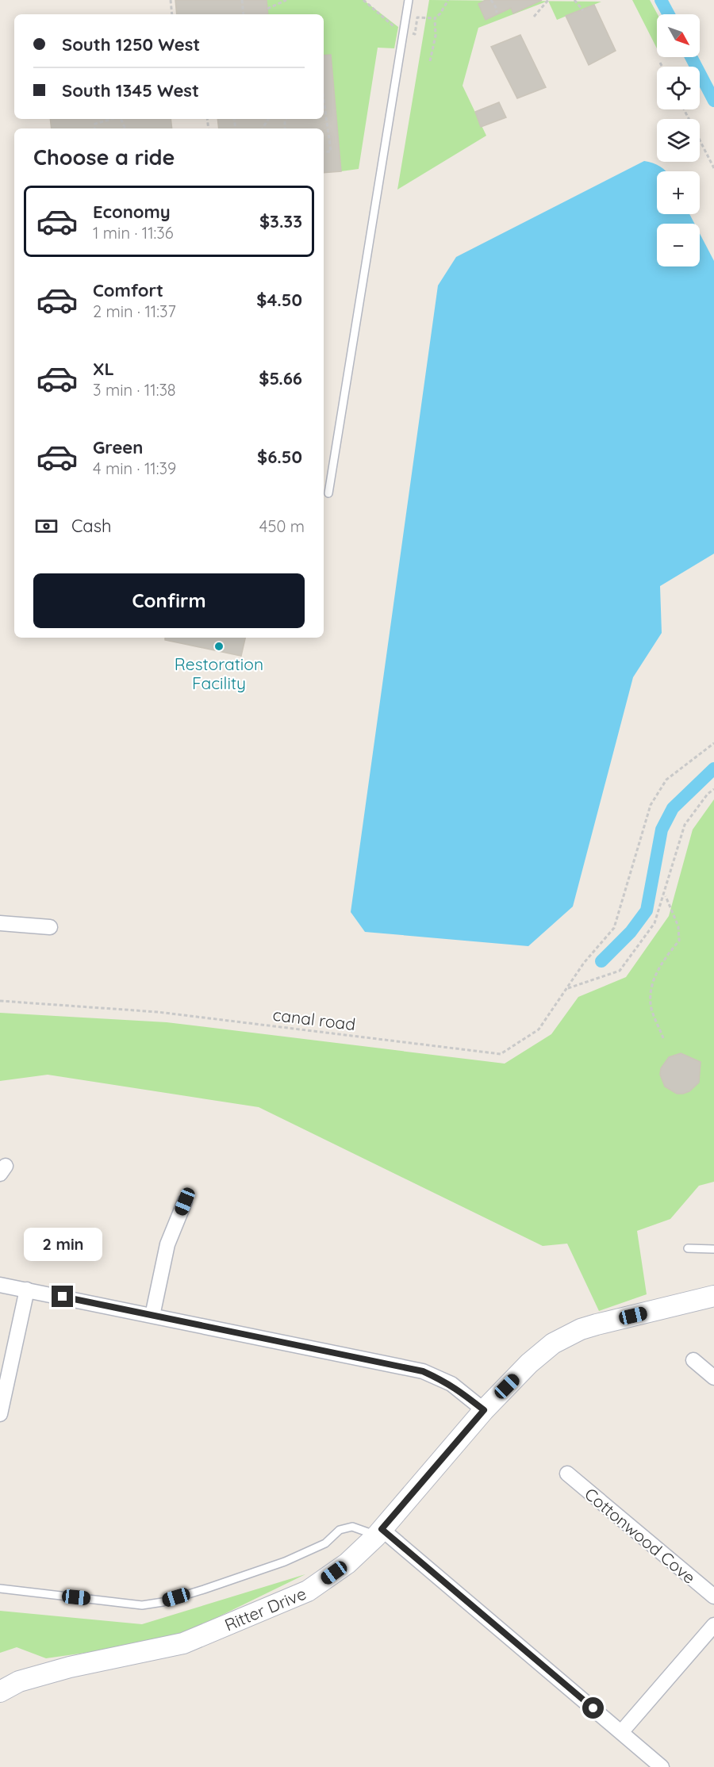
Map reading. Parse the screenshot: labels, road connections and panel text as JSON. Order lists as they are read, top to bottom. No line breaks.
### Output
{"streets":{"street":["Cottonwood Cove","Ritter Drive"],"path":["canal road"]},"places":["Restoration Facility"],"north":"bottom right","page":{"map_buttons":["+","−"],"banner":["South 1250 West","South 1345 West"],"heading":"Choose a ride","list":[{"name":"Economy","note":"1 min · 11:36","value":"$3.33"},{"name":"Comfort","note":"2 min · 11:37","value":"$4.50"},{"name":"XL","note":"3 min · 11:38","value":"$5.66"},{"name":"Green","note":"4 min · 11:39","value":"$6.50"}],"pay":["Cash","450 m"],"buttons":"Confirm","bubble":"2 min"}}
